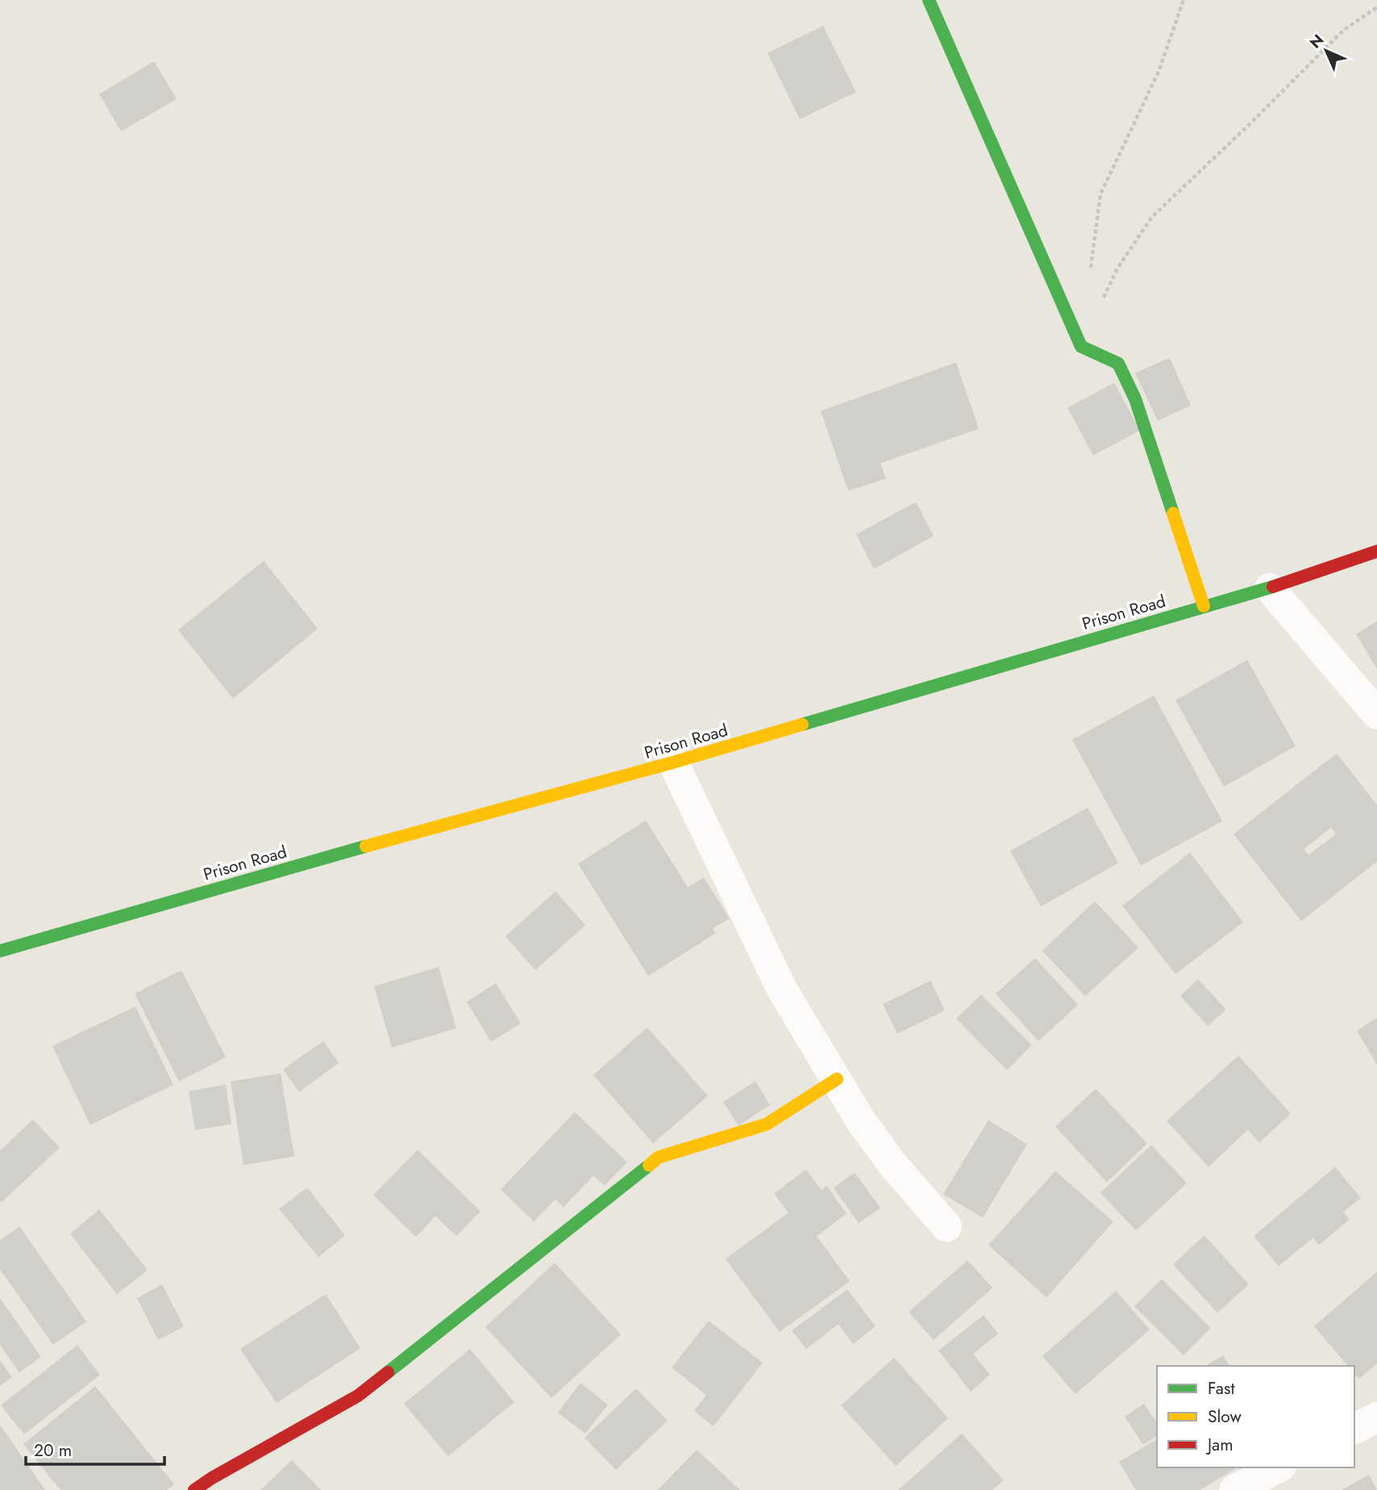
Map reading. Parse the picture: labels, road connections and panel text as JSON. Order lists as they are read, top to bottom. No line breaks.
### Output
{"streets":{"street":["Prison Road"]},"legend":["Fast","Slow","Jam"],"scale_bar":"20 m","north":"top left"}
